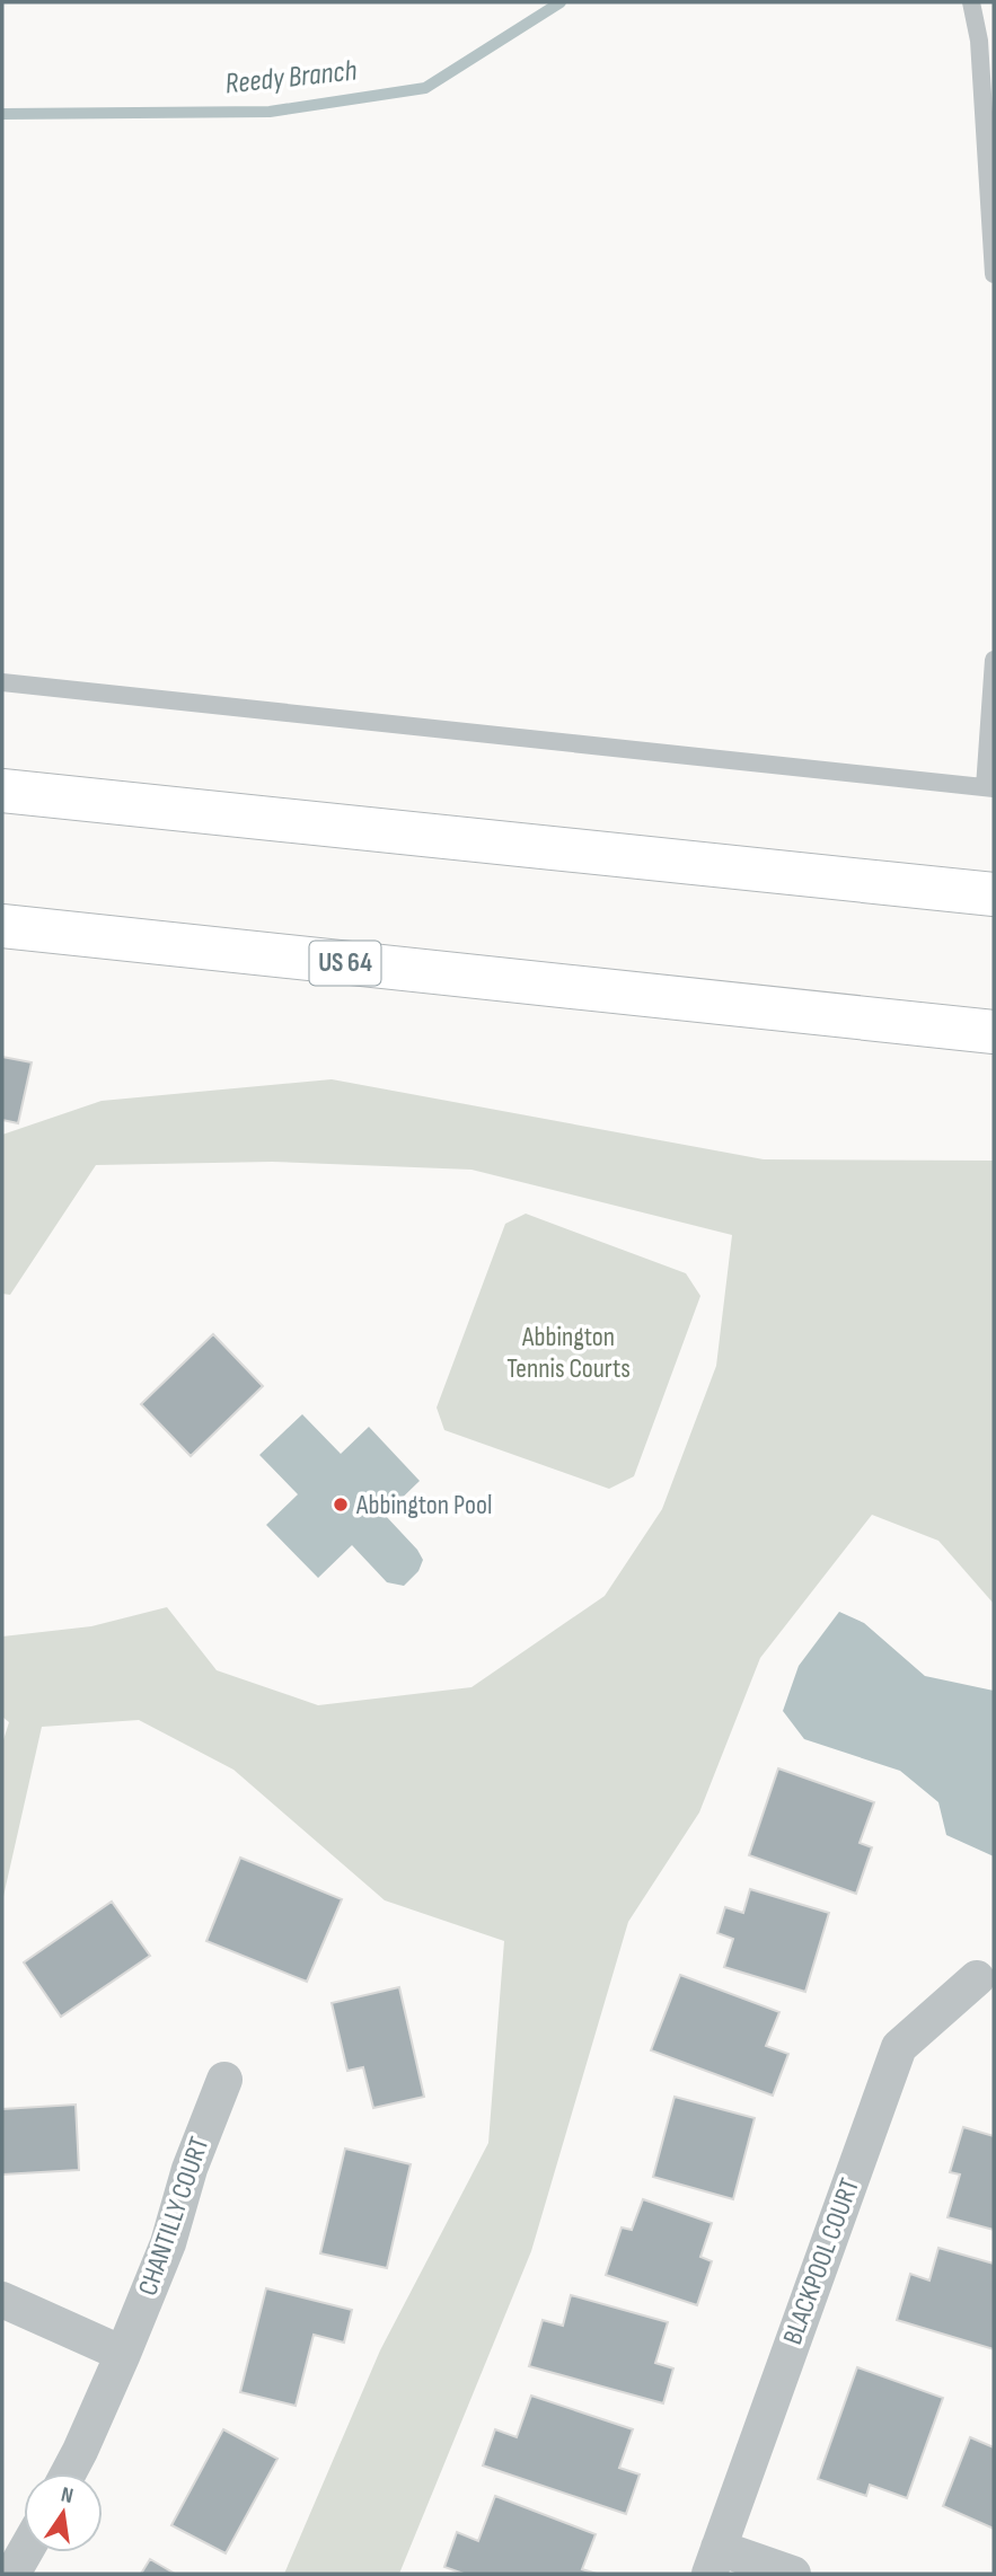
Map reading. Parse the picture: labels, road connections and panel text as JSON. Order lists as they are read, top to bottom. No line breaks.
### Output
{"streets":{"highway":["US 64"],"street":["CHANTILLY COURT","BLACKPOOL COURT"]},"water":["Reedy Branch"],"parks":["Abbington Tennis Courts"],"places":["Abbington Pool"],"north":"top"}
